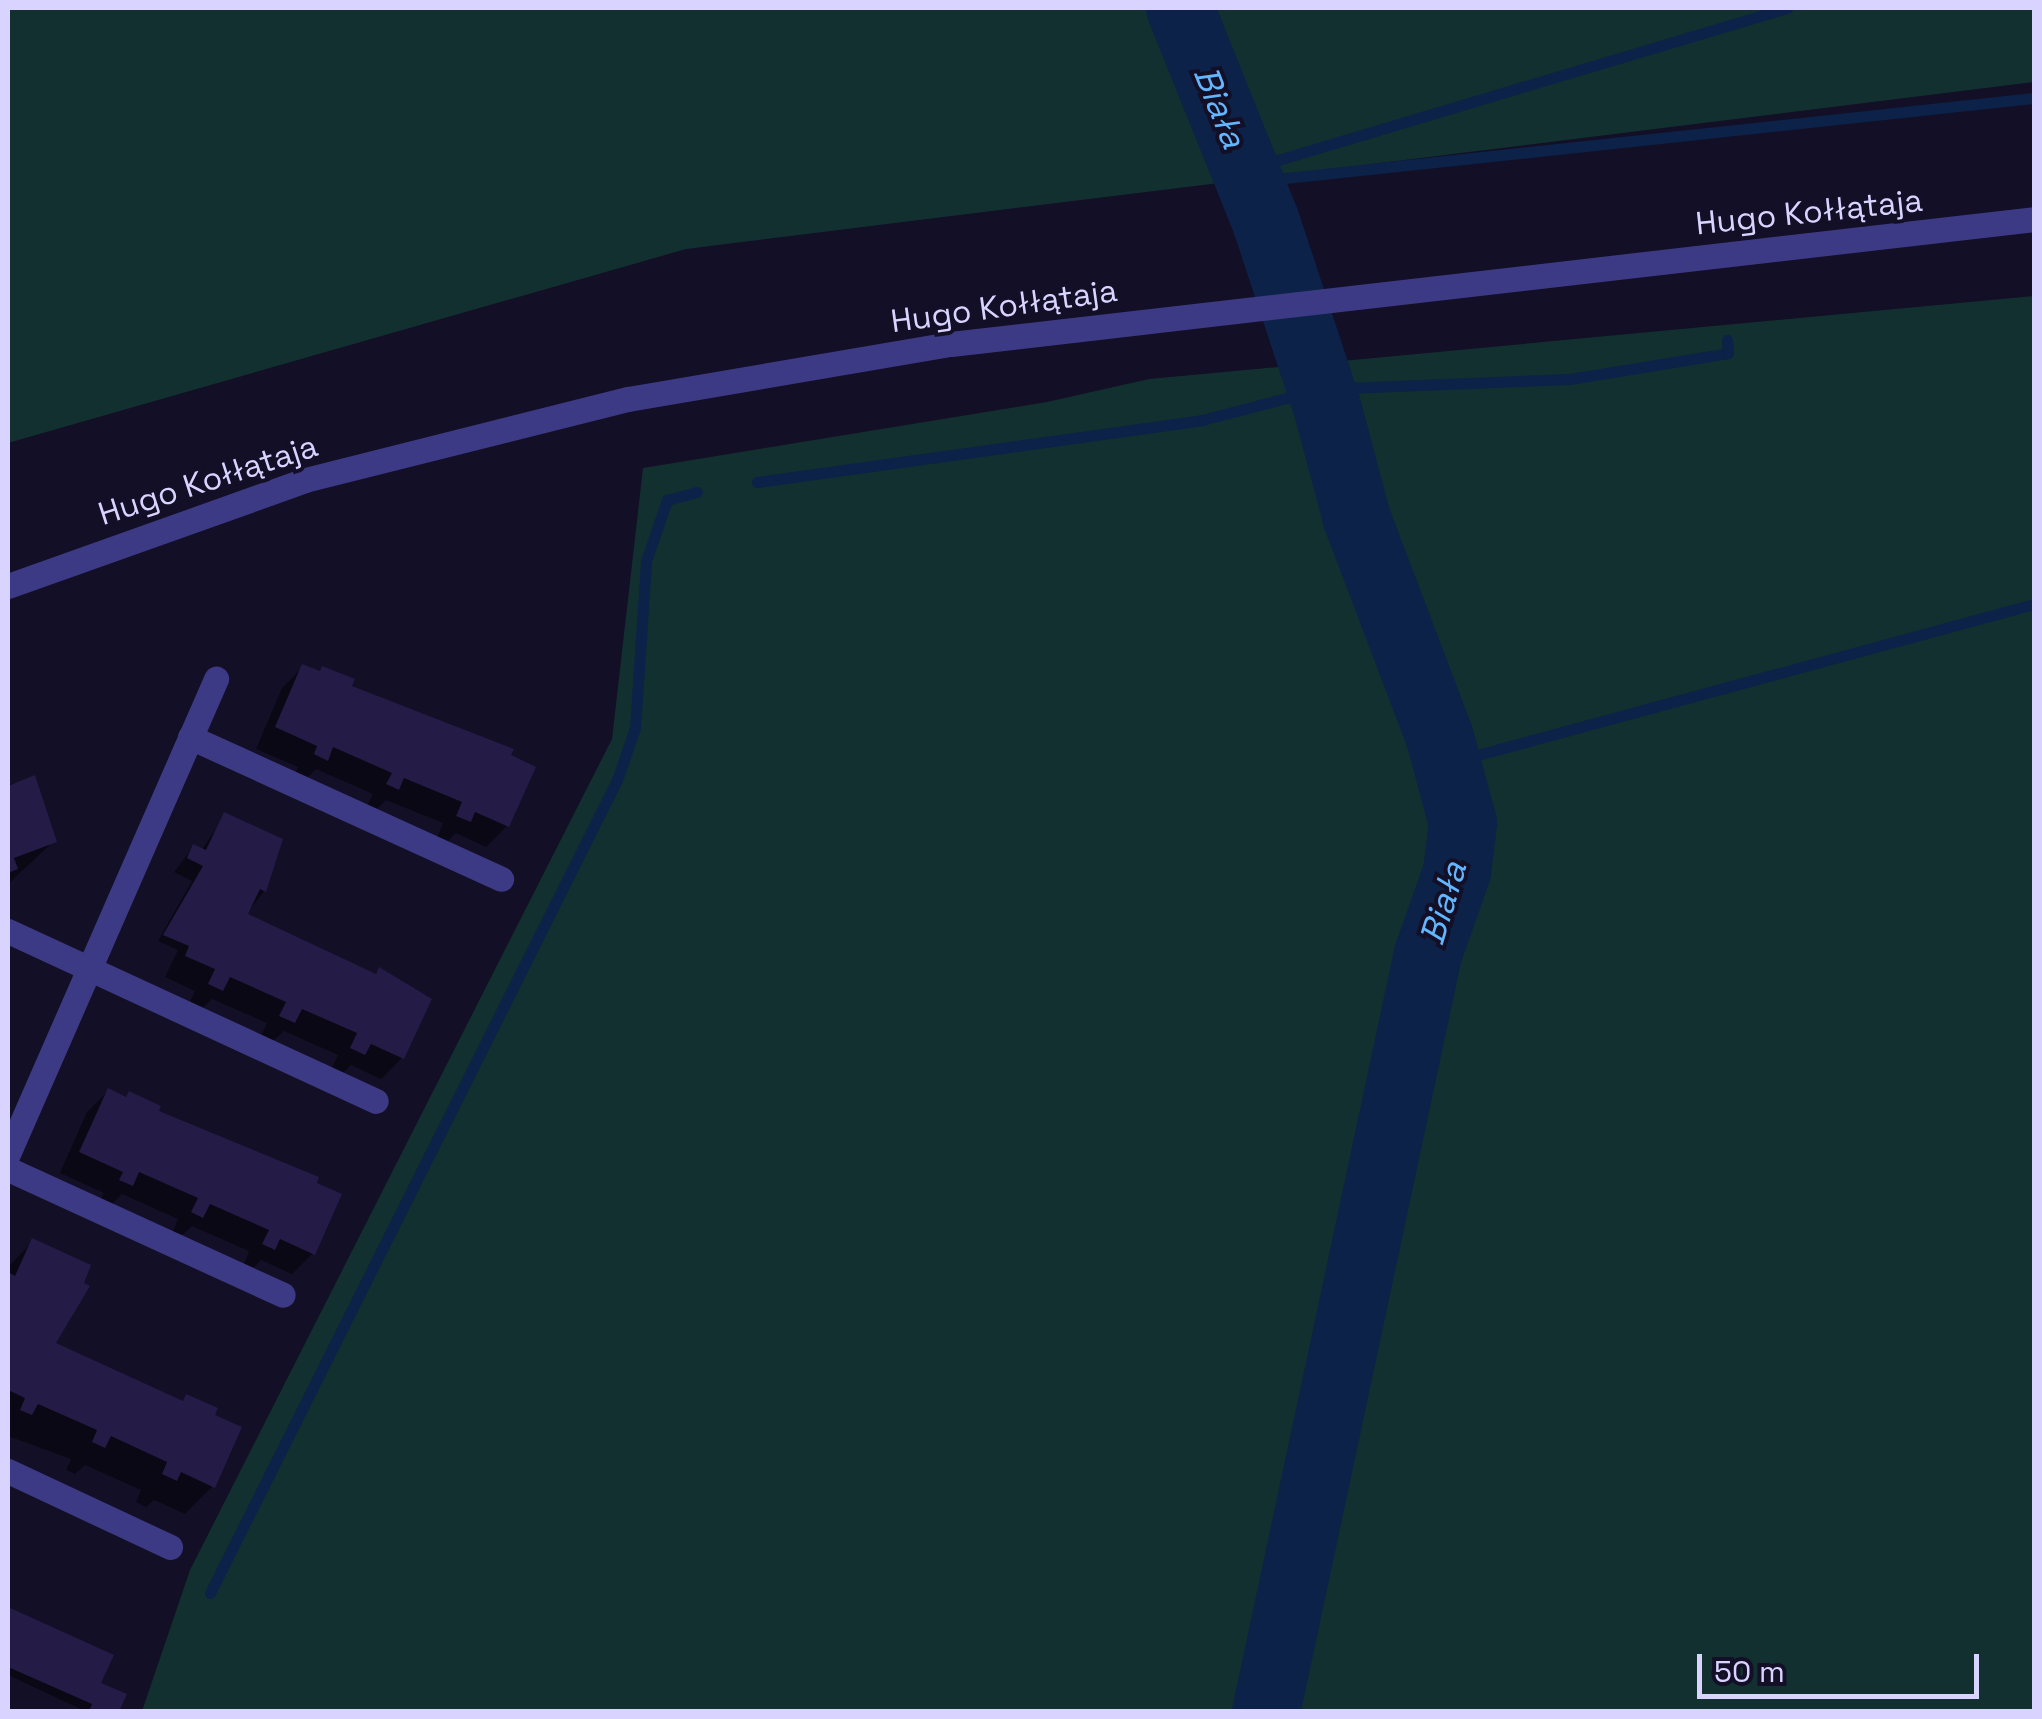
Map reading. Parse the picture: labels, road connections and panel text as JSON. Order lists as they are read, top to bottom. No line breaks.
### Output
{"streets":{"street":["Hugo Kołłątaja"]},"water":["Biała"],"scale_bar":"50 m"}
